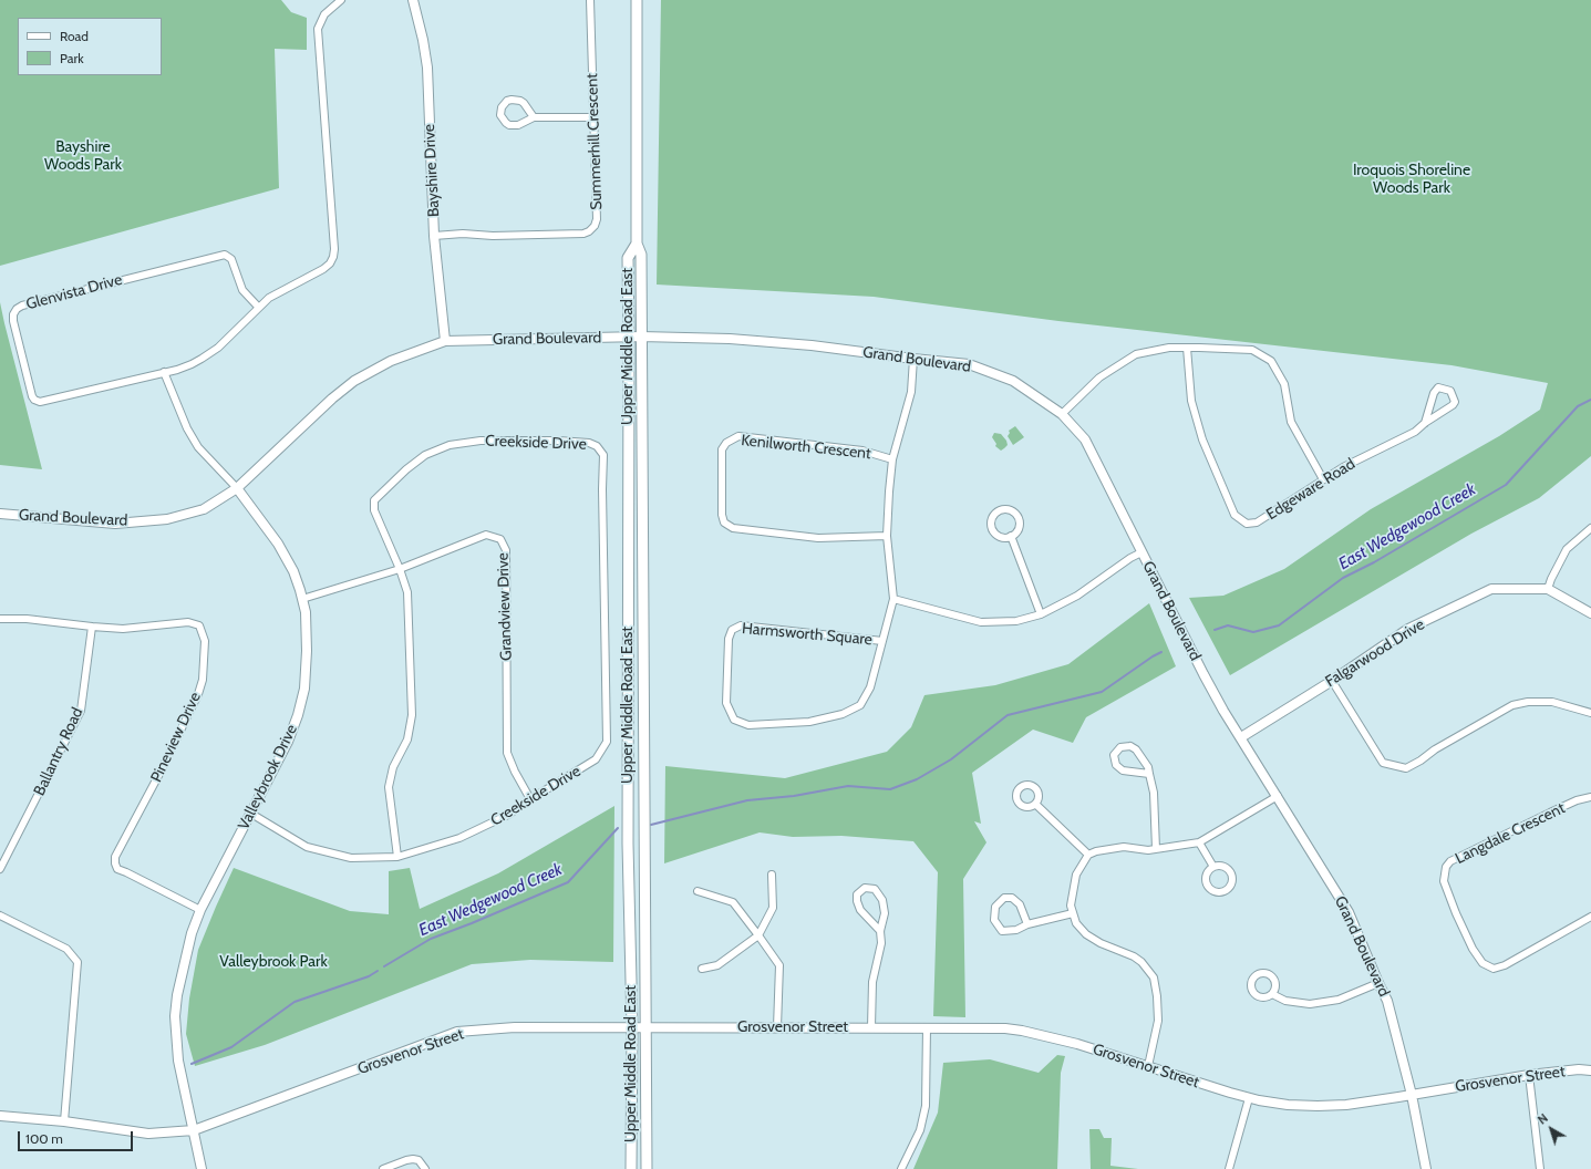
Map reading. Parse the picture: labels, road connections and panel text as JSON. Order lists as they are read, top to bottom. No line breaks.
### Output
{"streets":{"main road":["Upper Middle Road East"],"street":["Summerhill Crescent","Bayshire Drive","Glenvista Drive","Grand Boulevard","Creekside Drive","Kenilworth Crescent","Edgeware Road","Grandview Drive","Harmsworth Square","Falgarwood Drive","Pineview Drive","Ballantry Road","Valleybrook Drive","Langdale Crescent","Grosvenor Street"]},"crossings":[["Summerhill Crescent","Bayshire Drive"],["Bayshire Drive","Grand Boulevard"],["Glenvista Drive","Valleybrook Drive"],["Grand Boulevard","Upper Middle Road East"],["Grand Boulevard","Harmsworth Square"],["Grand Boulevard","Falgarwood Drive"],["Grand Boulevard","Valleybrook Drive"],["Grand Boulevard","Grosvenor Street"],["Upper Middle Road East","Grosvenor Street"],["Creekside Drive","Grandview Drive"],["Creekside Drive","Valleybrook Drive"],["Kenilworth Crescent","Harmsworth Square"],["Grandview Drive","Valleybrook Drive"],["Pineview Drive","Ballantry Road"],["Pineview Drive","Valleybrook Drive"],["Valleybrook Drive","Grosvenor Street"]],"water":["East Wedgewood Creek"],"parks":["Bayshire Woods Park","Iroquois Shoreline Woods Park","Valleybrook Park"],"legend":["Road","Park"],"scale_bar":"100 m","north":"top left"}
